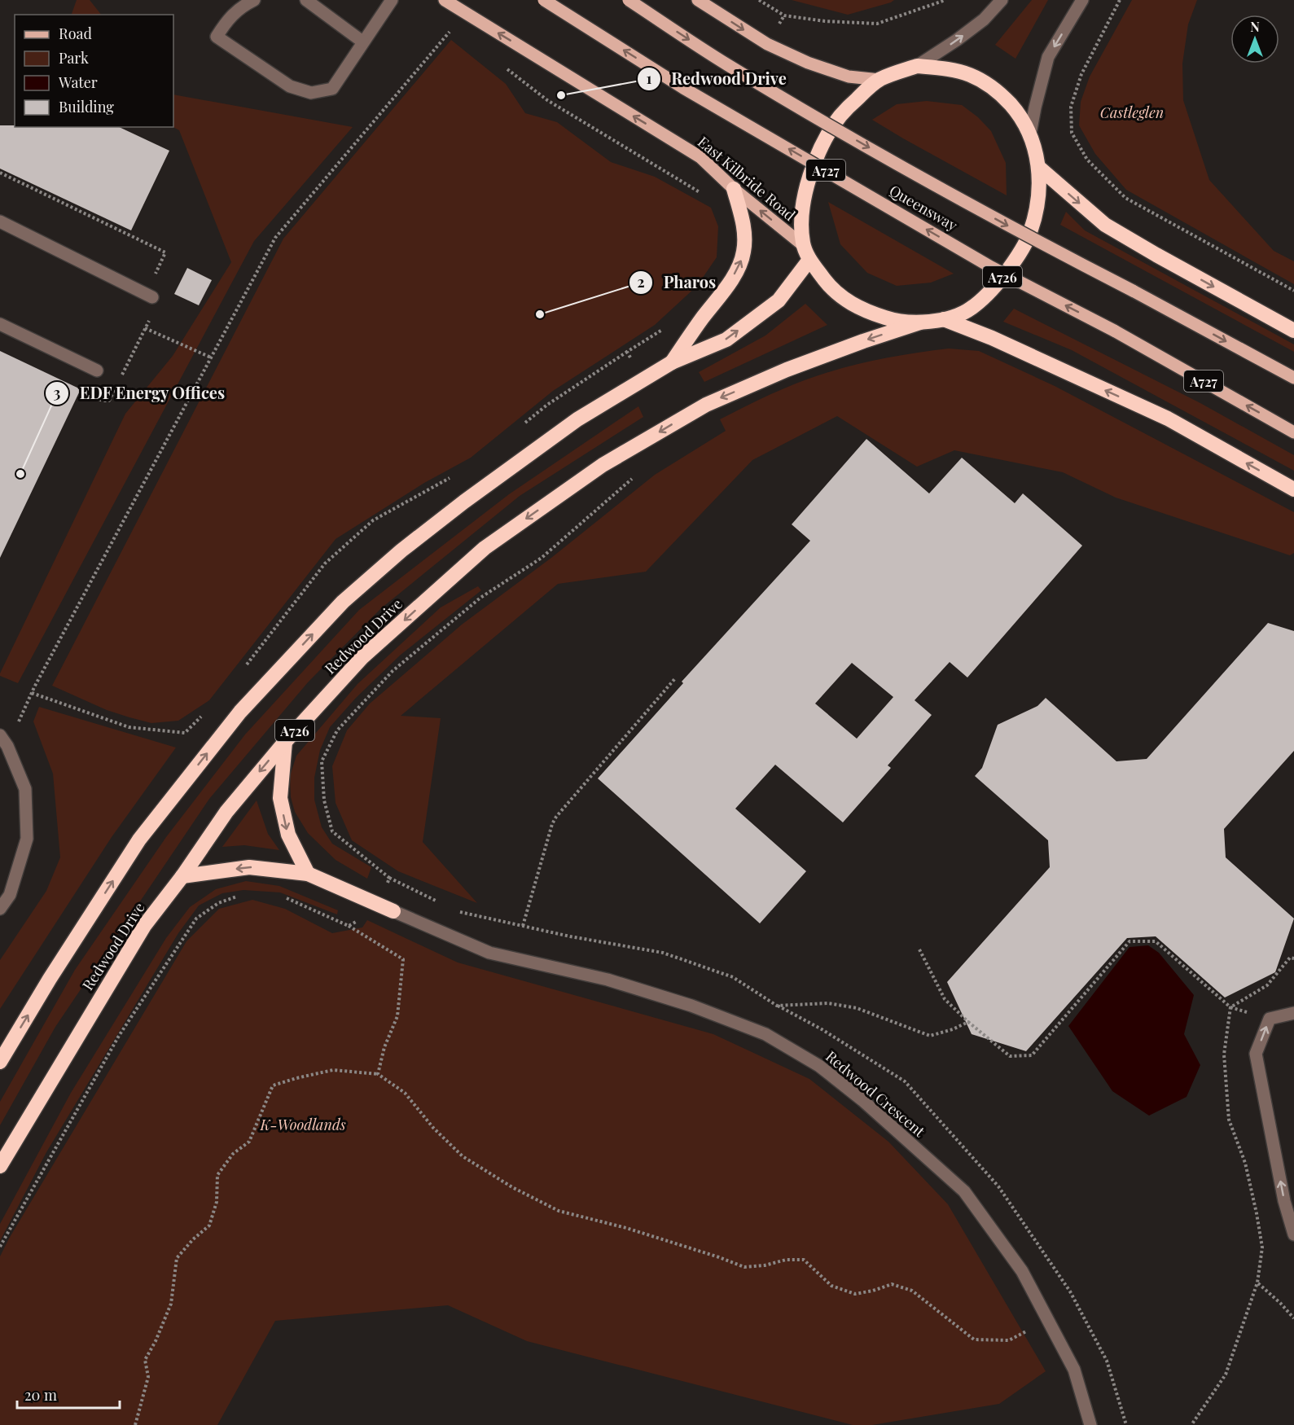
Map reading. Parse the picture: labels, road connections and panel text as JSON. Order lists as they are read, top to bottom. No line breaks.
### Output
{"streets":{"highway":["A726","Redwood Drive"],"main road":["A727","East Kilbride Road","Queensway"],"street":["Redwood Crescent"]},"crossings":[["East Kilbride Road","A726"],["A726","Redwood Drive"]],"one_way":["East Kilbride Road"],"parks":["Castleglen","K-Woodlands"],"places":["Redwood Drive","Pharos","EDF Energy Offices"],"legend":["Road","Park","Water","Building"],"scale_bar":"20 m","north":"top"}
